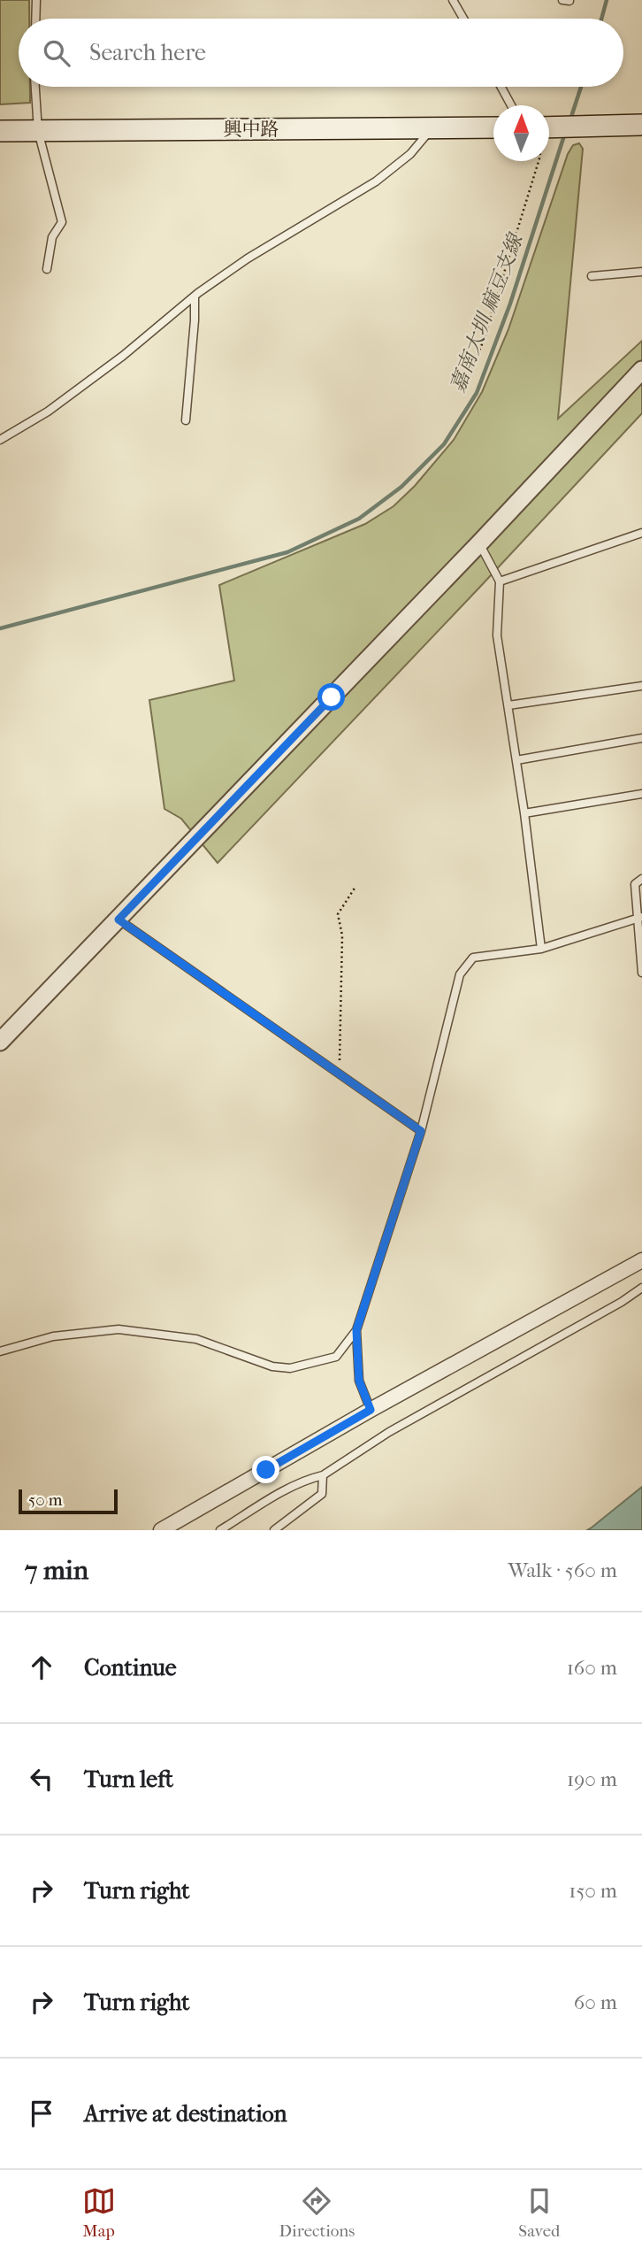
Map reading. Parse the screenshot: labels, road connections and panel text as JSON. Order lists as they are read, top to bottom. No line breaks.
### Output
{"streets":{"main road":["興中路"]},"water":["嘉南大圳 麻豆支線"],"scale_bar":"50 m","north":"top","page":{"search":"Search here","scale":"50 m","heading":["7 min","Walk · 560 m"],"list":[["Continue","160 m"],["Turn left","190 m"],["Turn right","150 m"],["Turn right","60 m"],"Arrive at destination"],"nav":["Map","Directions","Saved"]}}
